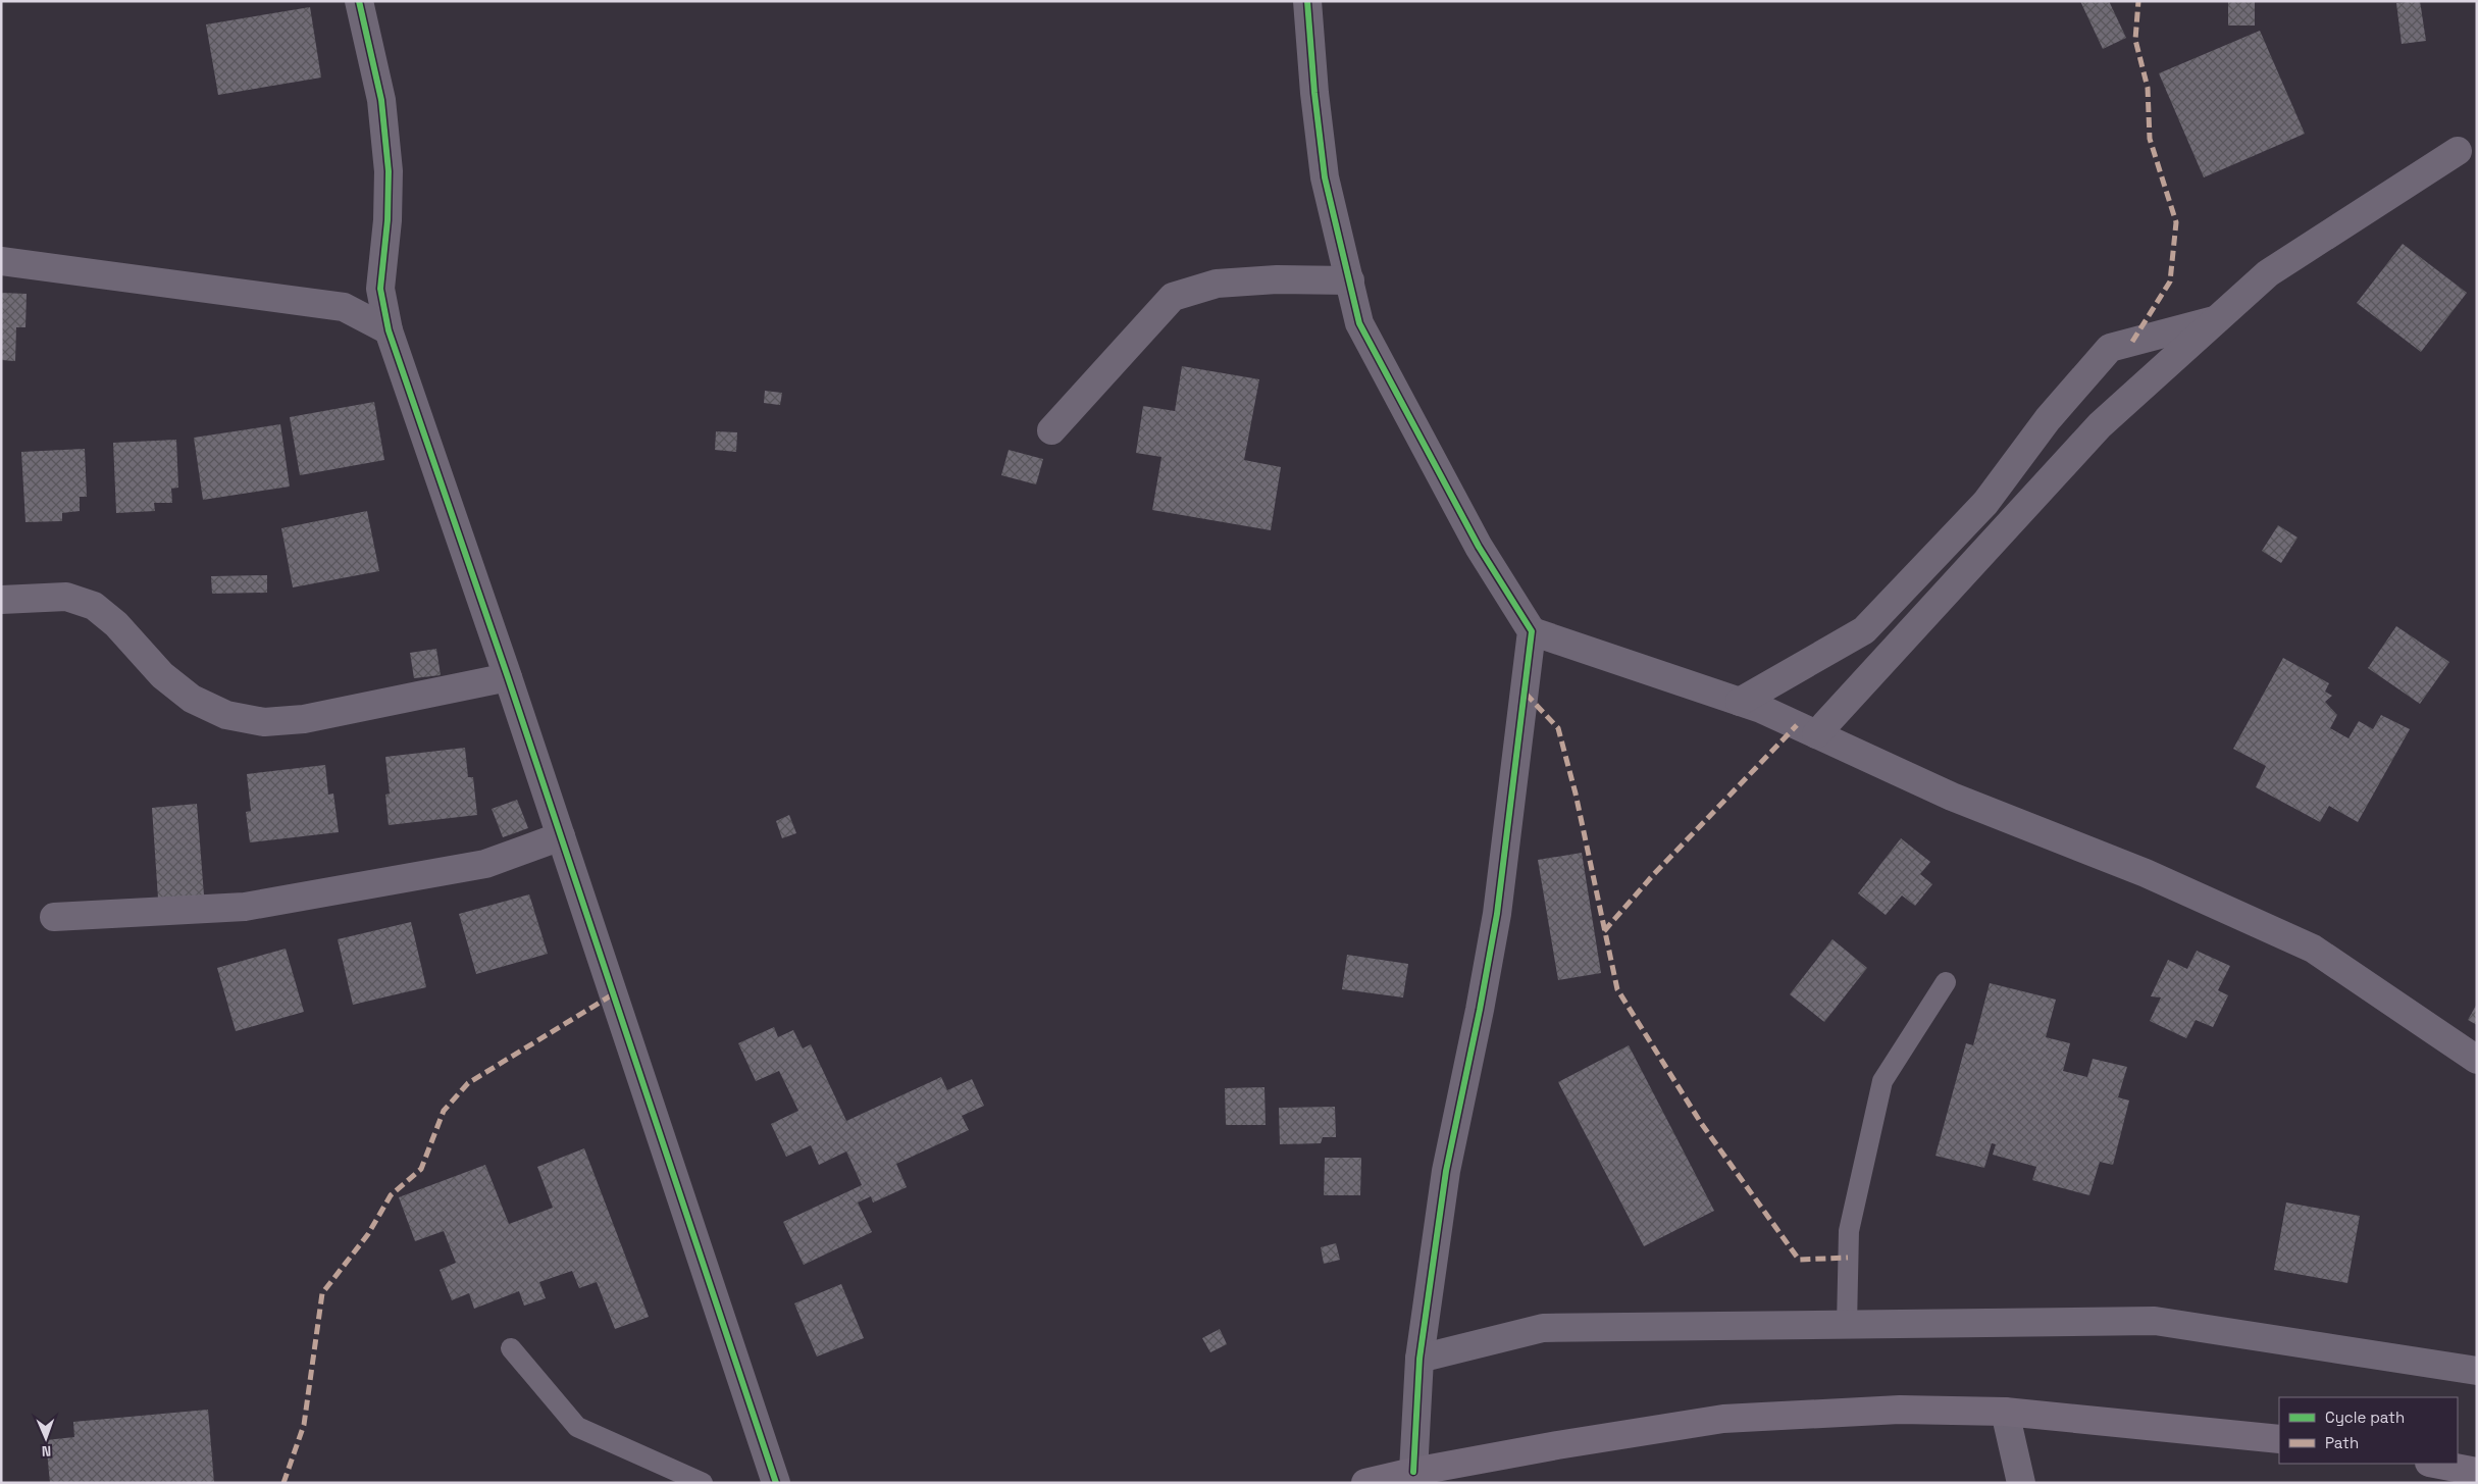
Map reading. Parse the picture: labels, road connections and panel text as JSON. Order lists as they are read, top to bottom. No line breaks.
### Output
{"legend":["Cycle path","Path"],"north":"bottom"}
